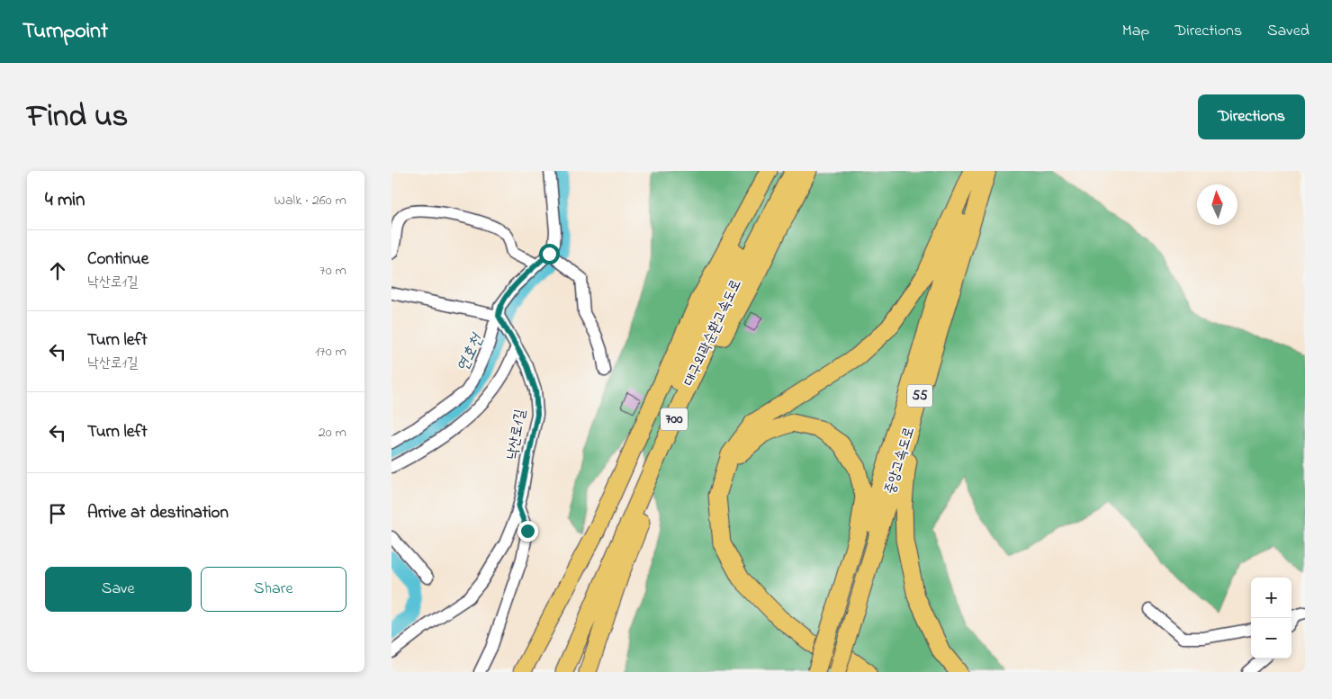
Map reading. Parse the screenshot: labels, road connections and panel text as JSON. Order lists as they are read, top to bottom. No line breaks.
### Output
{"streets":{"highway":["대구외곽순환고속도로","55","700","중앙고속도로"],"street":["낙산로1길"]},"water":["연호천"],"north":"top","page":{"header":"Turnpoint","nav":["Map","Directions","Saved"],"title":"Find us","buttons":["Directions",["Save","Share"]],"heading":["4 min","Walk · 260 m"],"list":[["Continue","낙산로1길","70 m"],["Turn left","낙산로1길","170 m"],["Turn left","20 m"],"Arrive at destination"],"map_buttons":["+","−"]}}
